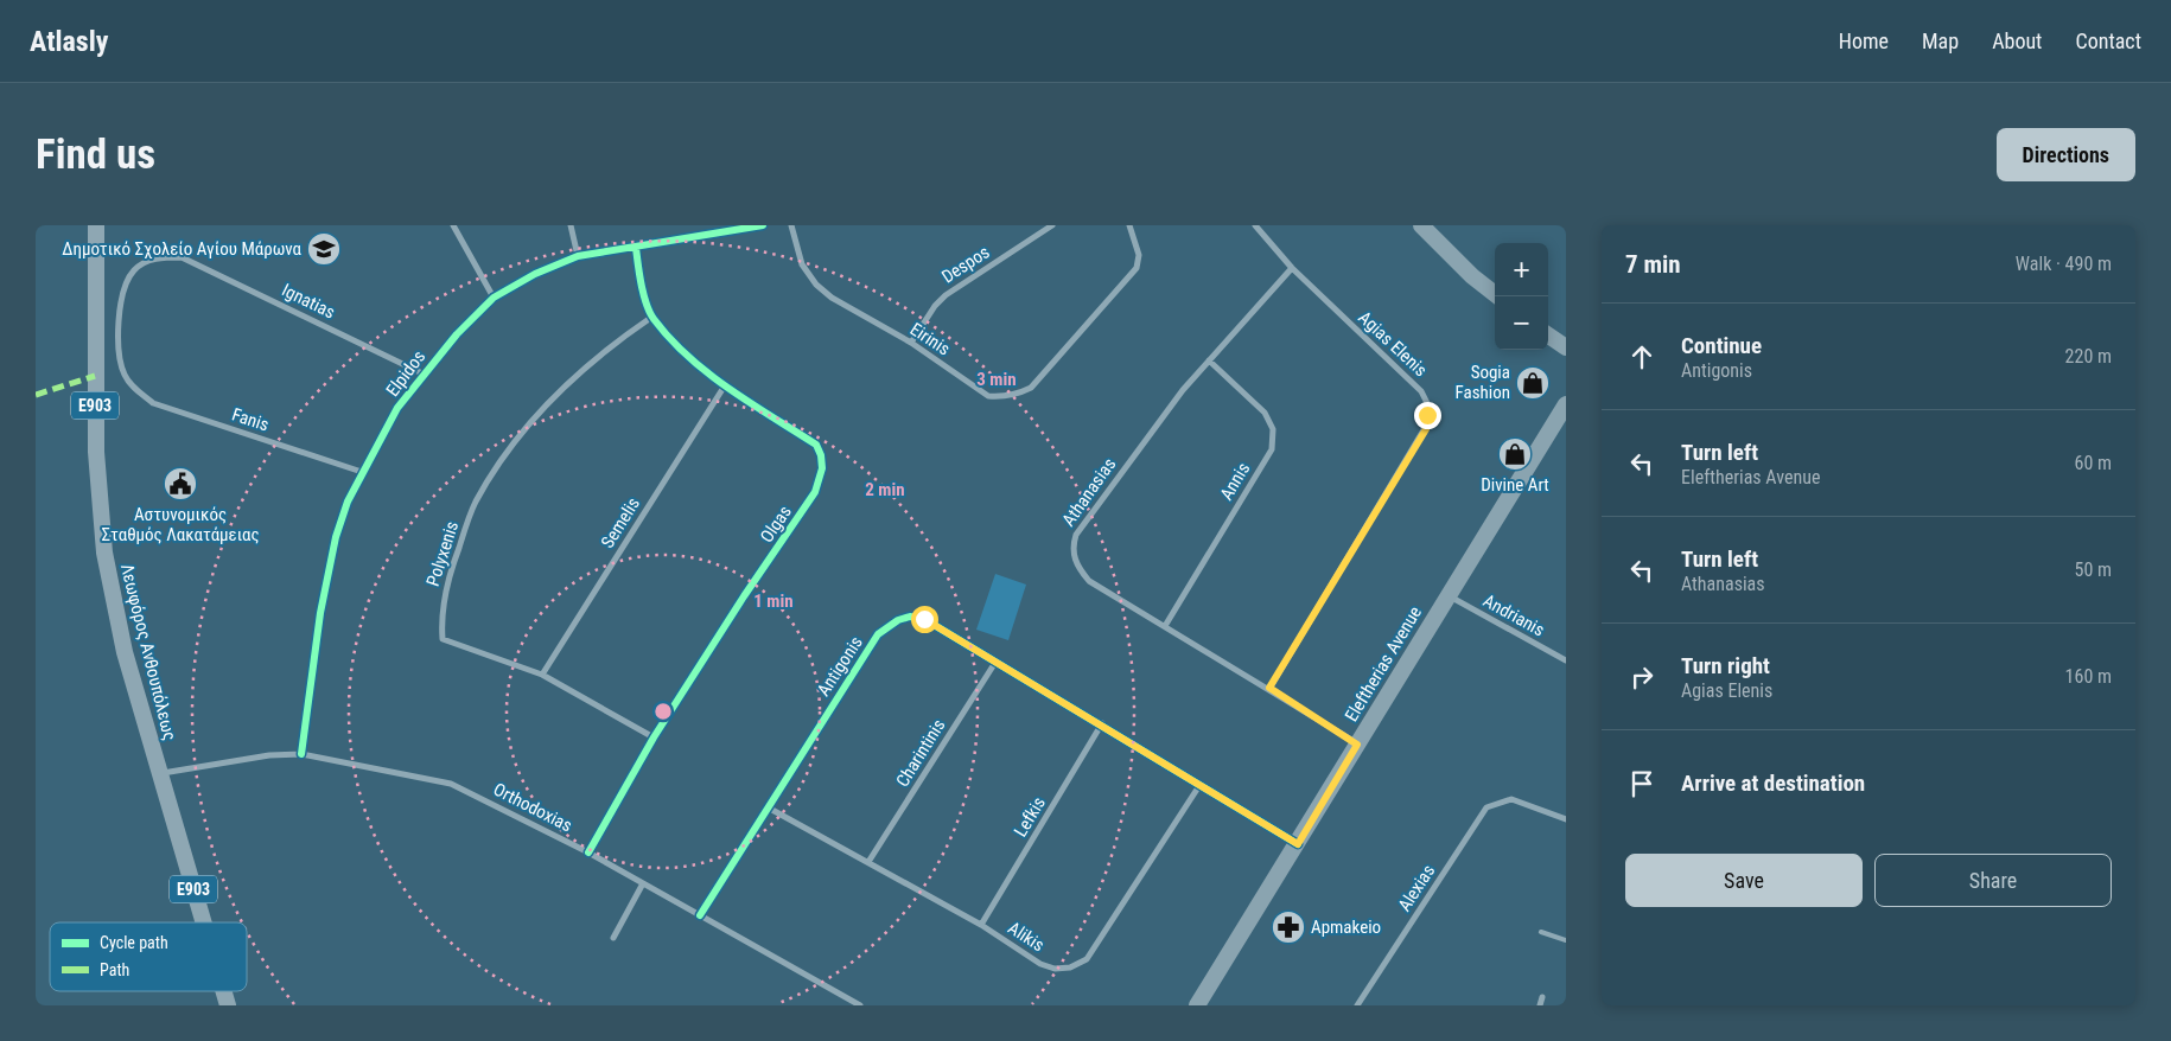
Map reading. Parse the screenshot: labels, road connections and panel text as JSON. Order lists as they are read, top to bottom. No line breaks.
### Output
{"streets":{"main road":["E903","Λεωφόρος Ανθουπόλεως","Eleftherias Avenue"],"street":["Despos","Ignatias","Eirinis","Agias Elenis","Elpidos","Fanis","Annis","Athanasias","Semelis","Olgas","Polyxenis","Andrianis","Antigonis","Charintinis","Orthodoxias","Lefkis","Alexias","Alikis"]},"crossings":[["Despos","Eirinis"],["Ignatias","Elpidos"],["Ignatias","Fanis"],["Agias Elenis","Athanasias"],["Elpidos","Fanis"],["Elpidos","Olgas"],["Elpidos","Orthodoxias"],["Annis","Athanasias"],["Athanasias","Eleftherias Avenue"],["Semelis","Olgas"],["Semelis","Polyxenis"],["Olgas","Polyxenis"],["Olgas","Orthodoxias"],["Andrianis","Eleftherias Avenue"],["Λεωφόρος Ανθουπόλεως","Orthodoxias"],["Eleftherias Avenue","Antigonis"],["Antigonis","Charintinis"],["Antigonis","Orthodoxias"],["Antigonis","Lefkis"],["Antigonis","Alikis"],["Charintinis","Alikis"],["Lefkis","Alikis"]],"places":{"school or university":["Δημοτικό Σχολείο Αγίου Μάρωνα"],"shop":["Sogia Fashion","Divine Art"],"public building":["Αστυνομικός Σταθμός Λακατάμειας"],"pharmacy":["Apmakeio"]},"legend":["Cycle path","Path"],"page":{"header":"Atlasly","nav":["Home","Map","About","Contact"],"buttons":["Directions",["Save","Share"]],"title":"Find us","heading":["7 min","Walk · 490 m"],"map_buttons":["+","−"],"list":[["Continue","Antigonis","220 m"],["Turn left","Eleftherias Avenue","60 m"],["Turn left","Athanasias","50 m"],["Turn right","Agias Elenis","160 m"],"Arrive at destination"]},"rings":["3 min","2 min","1 min"]}
